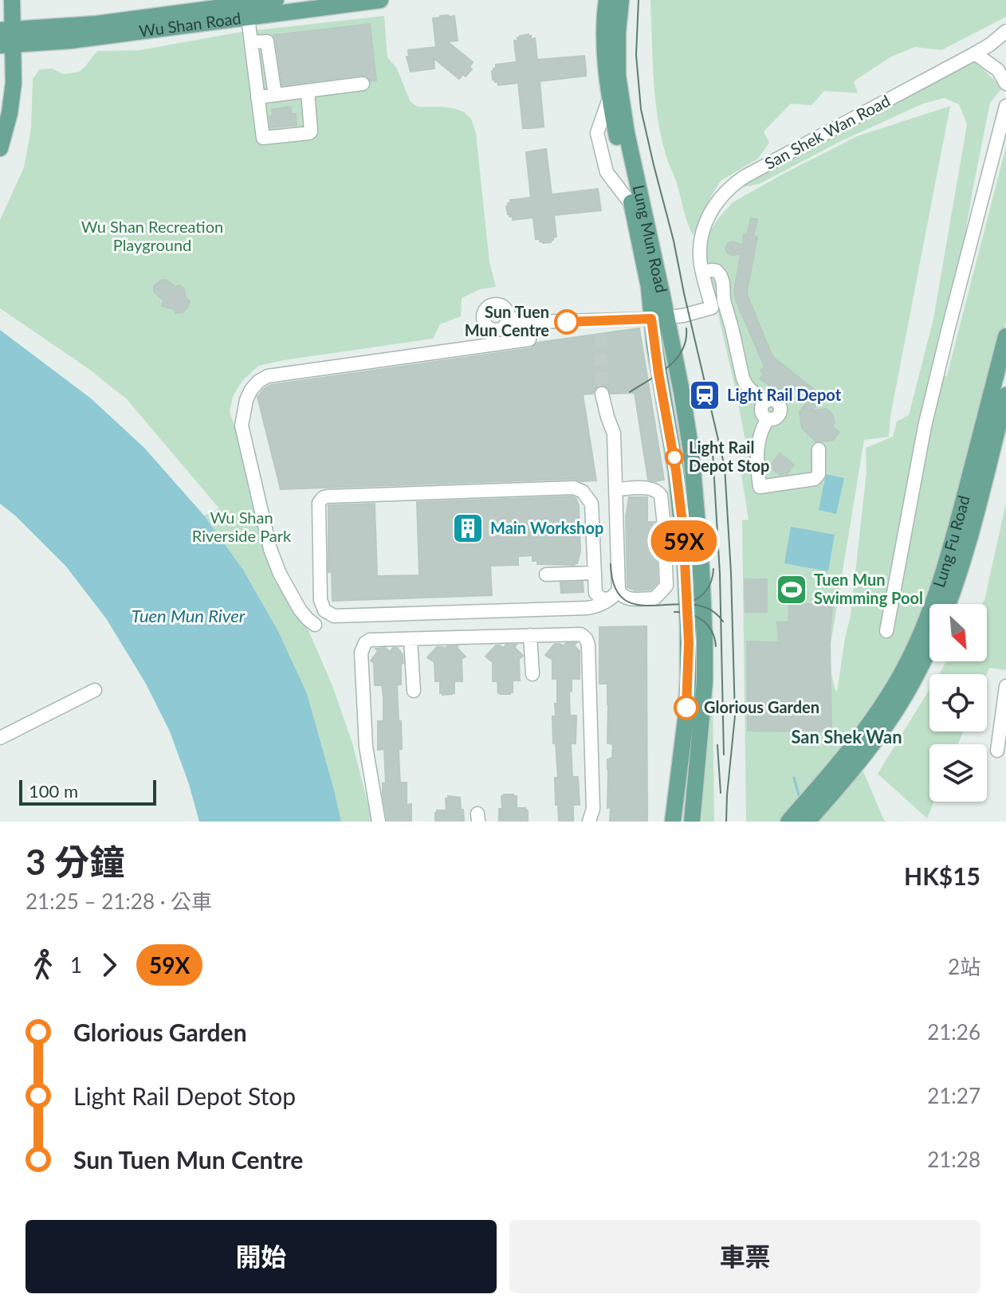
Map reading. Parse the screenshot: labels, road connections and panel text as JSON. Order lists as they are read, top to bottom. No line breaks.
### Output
{"streets":{"main road":["Wu Shan Road","Lung Mun Road","Lung Fu Road"],"street":["San Shek Wan Road"]},"crossings":[["San Shek Wan Road","Lung Mun Road"]],"districts":["San Shek Wan"],"water":["Tuen Mun River"],"parks":["Wu Shan Recreation Playground","Wu Shan Riverside Park"],"places":{"other":["Sun Tuen Mun Centre","Light Rail Depot Stop","Glorious Garden"],"station":["Light Rail Depot"],"building":["Main Workshop"],"sports":["Tuen Mun Swimming Pool"]},"lines":["bus line 59X"],"scale_bar":"100 m","north":"bottom right","page":{"on_map":"59X","scale":"100 m","heading":["3 分鐘","21:25 – 21:28 · 公車","HK$15"],"legs":["1","59X","2站"],"list":[{"name":"Glorious Garden","value":"21:26"},{"name":"Light Rail Depot Stop","value":"21:27"},{"name":"Sun Tuen Mun Centre","value":"21:28"}],"buttons":["開始","車票"]}}
